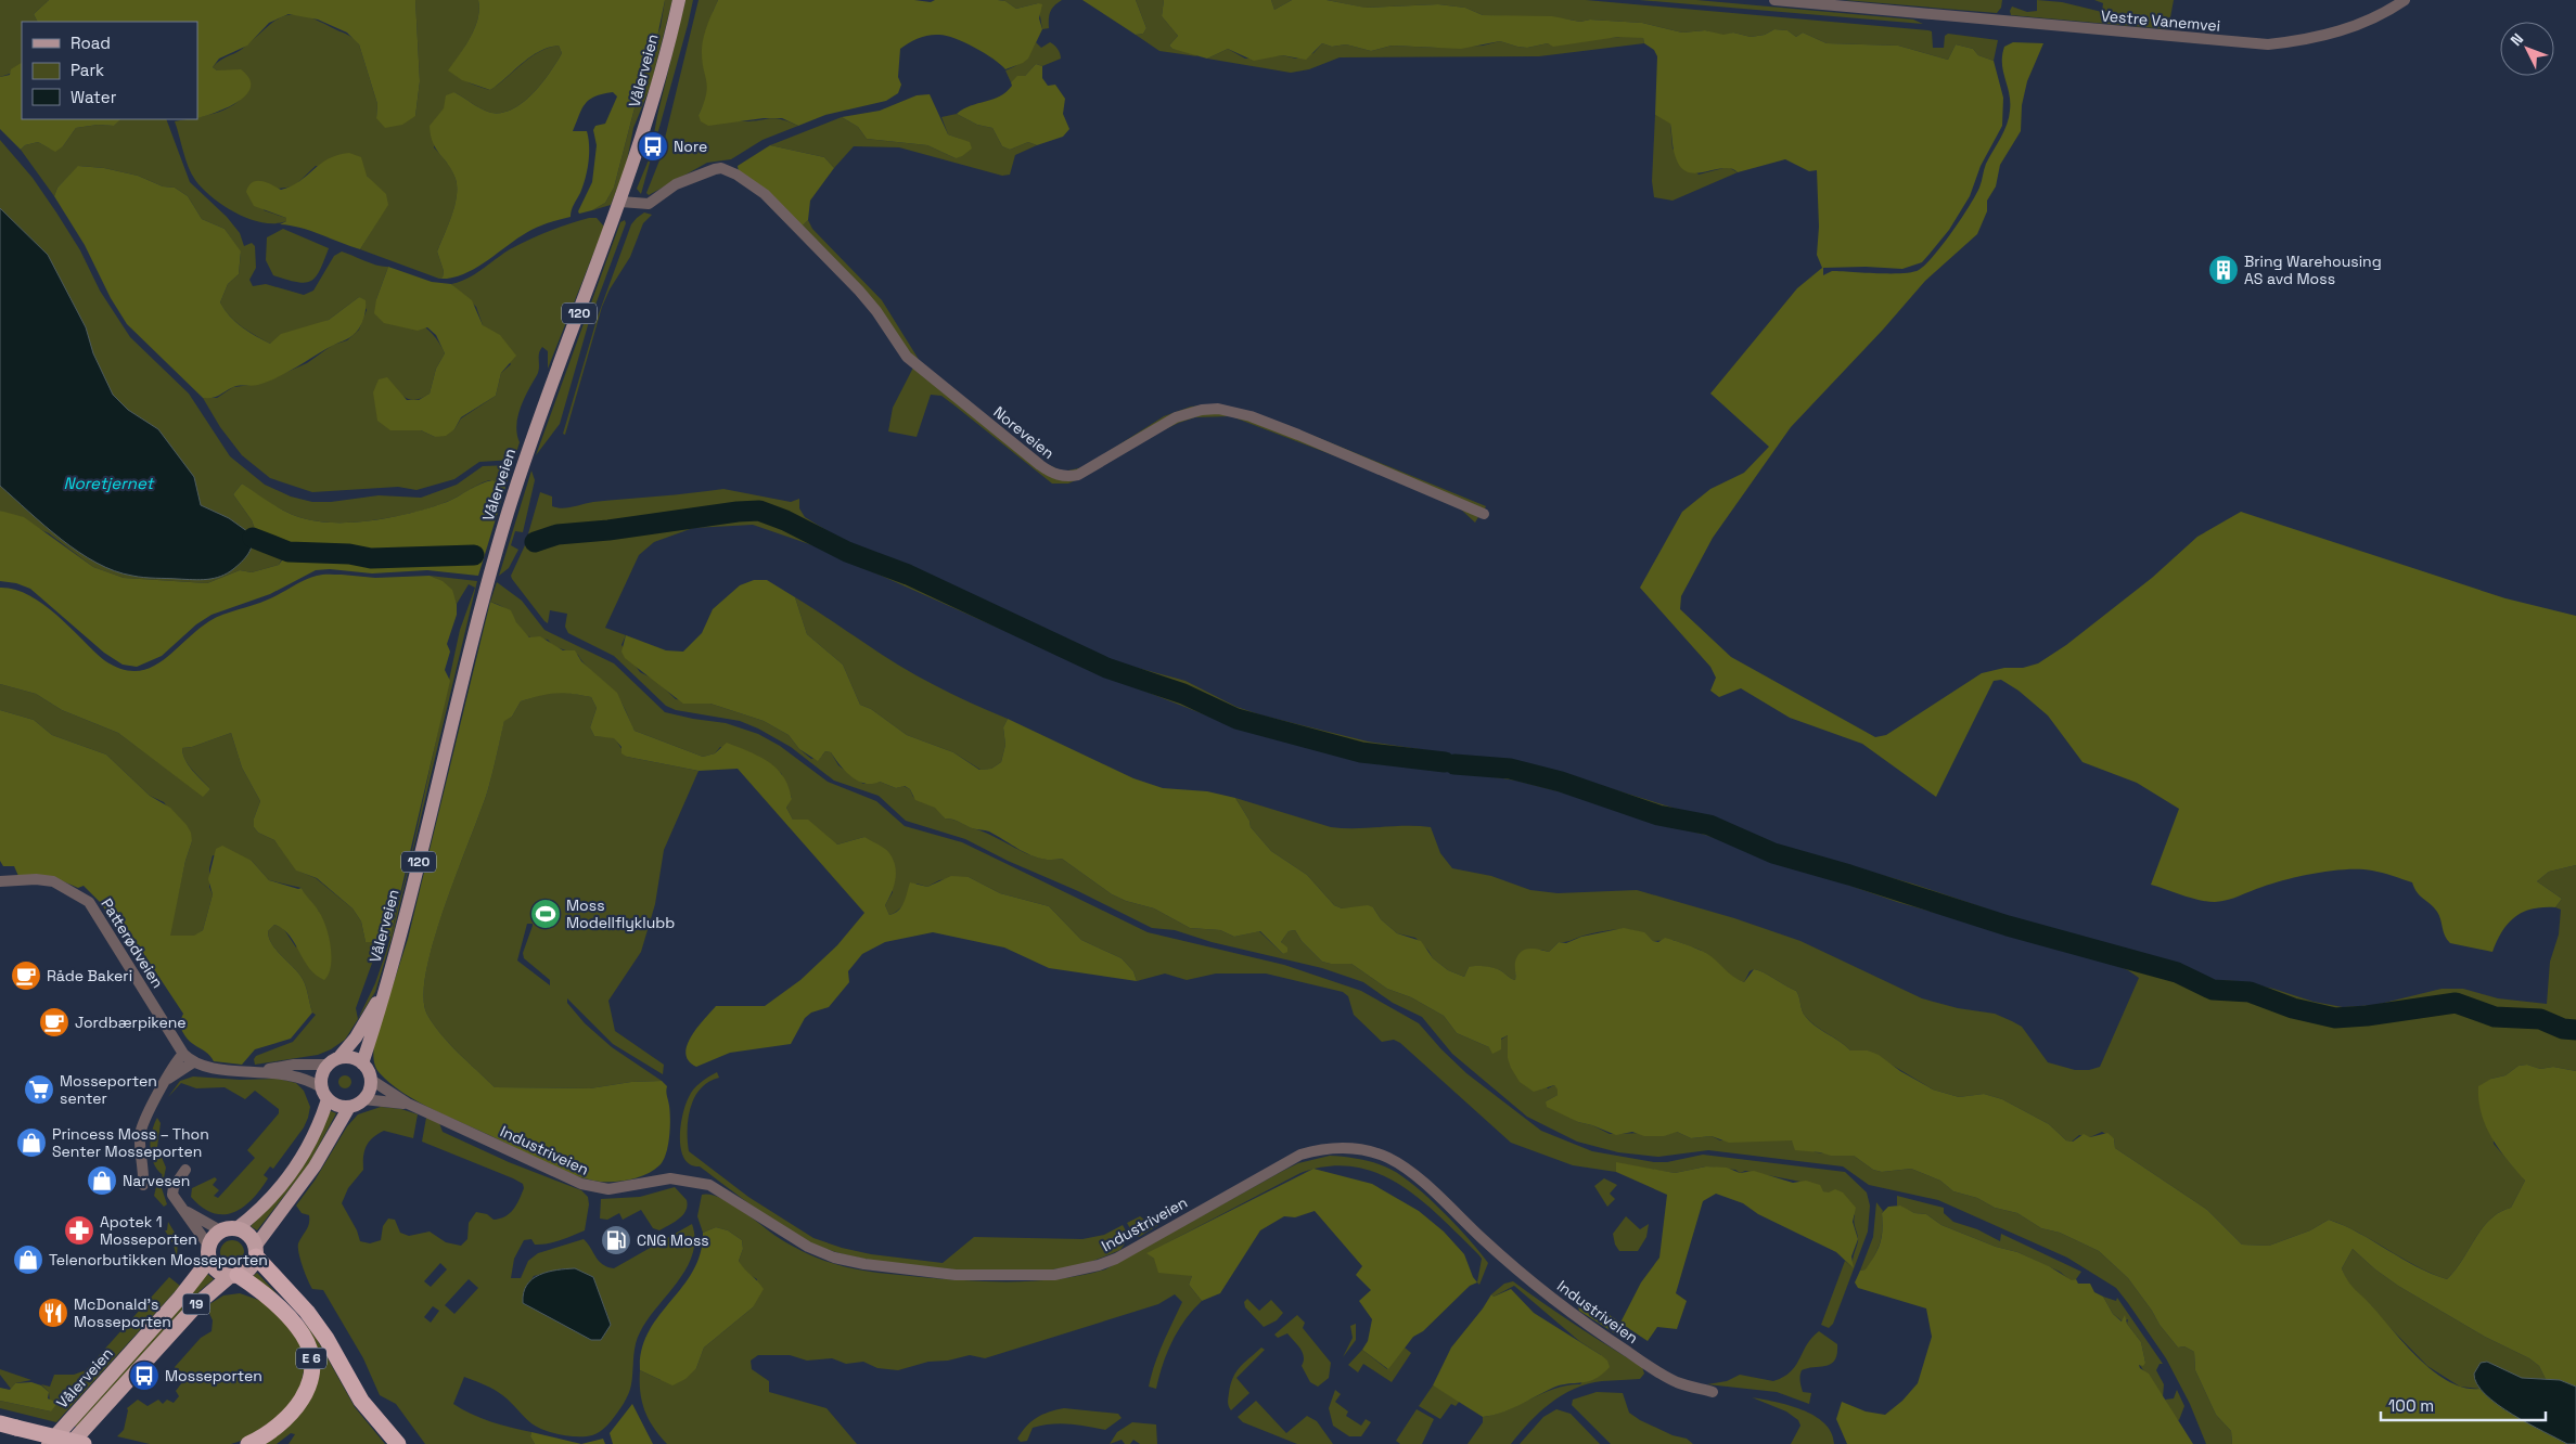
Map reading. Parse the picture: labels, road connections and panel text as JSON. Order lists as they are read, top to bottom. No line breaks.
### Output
{"streets":{"highway":["Vålerveien","19","E 6"],"main road":["120"],"street":["Vestre Vanemvei","Noreveien","Patterødveien","Industriveien"]},"crossings":[["Vålerveien","120"],["Vålerveien","Noreveien"],["Vålerveien","Patterødveien"],["Vålerveien","Industriveien"],["Vålerveien","19"],["Vålerveien","E 6"],["120","Patterødveien"],["120","Industriveien"],["120","19"],["120","E 6"],["Patterødveien","Industriveien"],["19","E 6"]],"water":["Noretjernet"],"places":{"bus stop":["Nore","Mosseporten"],"building":["Bring Warehousing AS avd Moss"],"sports":["Moss Modellflyklubb"],"cafe":["Råde Bakeri","Jordbærpikene"],"supermarket":["Mosseporten senter"],"shop":["Princess Moss – Thon Senter Mosseporten","Narvesen","Telenorbutikken Mosseporten"],"pharmacy":["Apotek 1 Mosseporten"],"fuel station":["CNG Moss"],"restaurant":["McDonald's Mosseporten"]},"legend":["Road","Park","Water"],"scale_bar":"100 m","north":"top left"}
